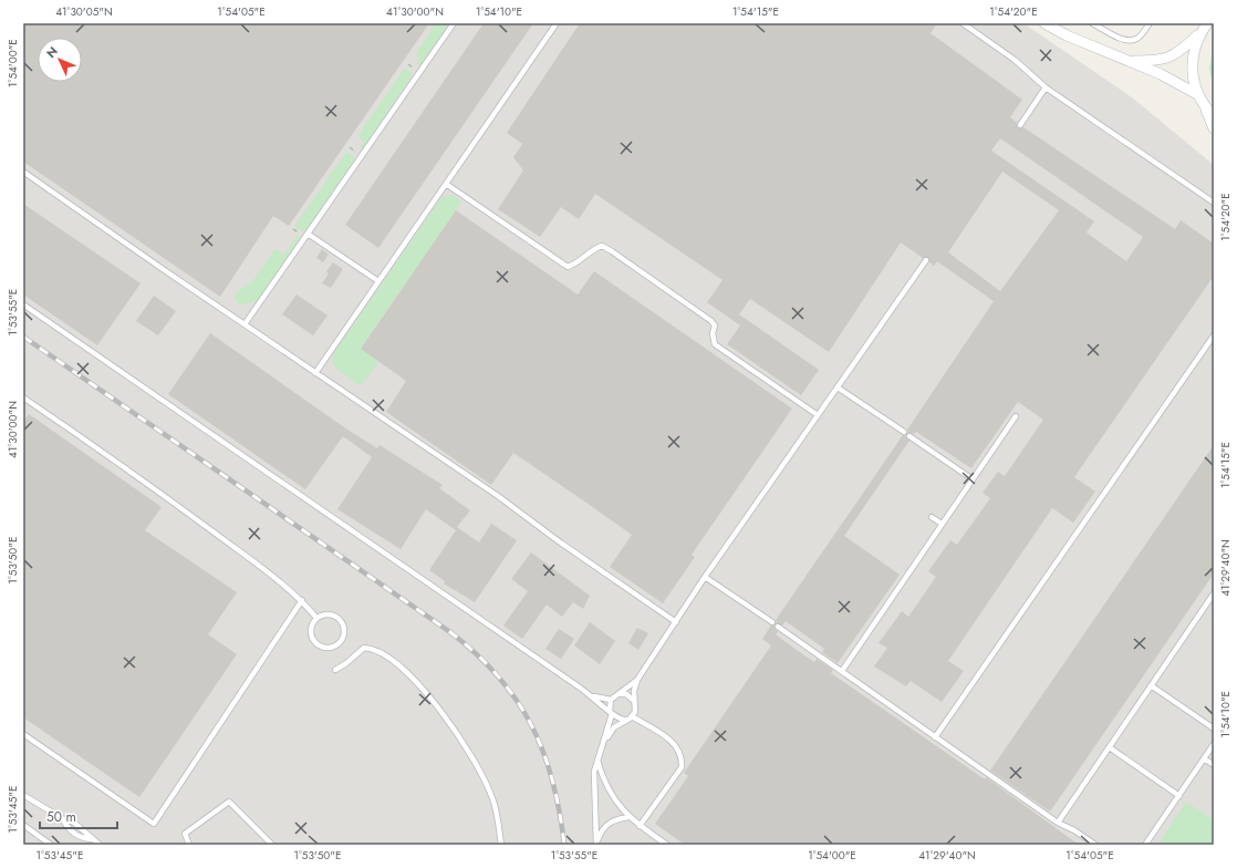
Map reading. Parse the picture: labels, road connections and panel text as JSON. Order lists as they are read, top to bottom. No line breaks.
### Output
{"scale_bar":"50 m","north":"top left","coordinates":["41°30'05\"N","1°54'05\"E","41°30'00\"N","1°54'10\"E","1°54'15\"E","1°54'20\"E","1°54'00\"E","1°53'55\"E","1°53'50\"E","41°29'40\"N","1°53'45\"E"]}
